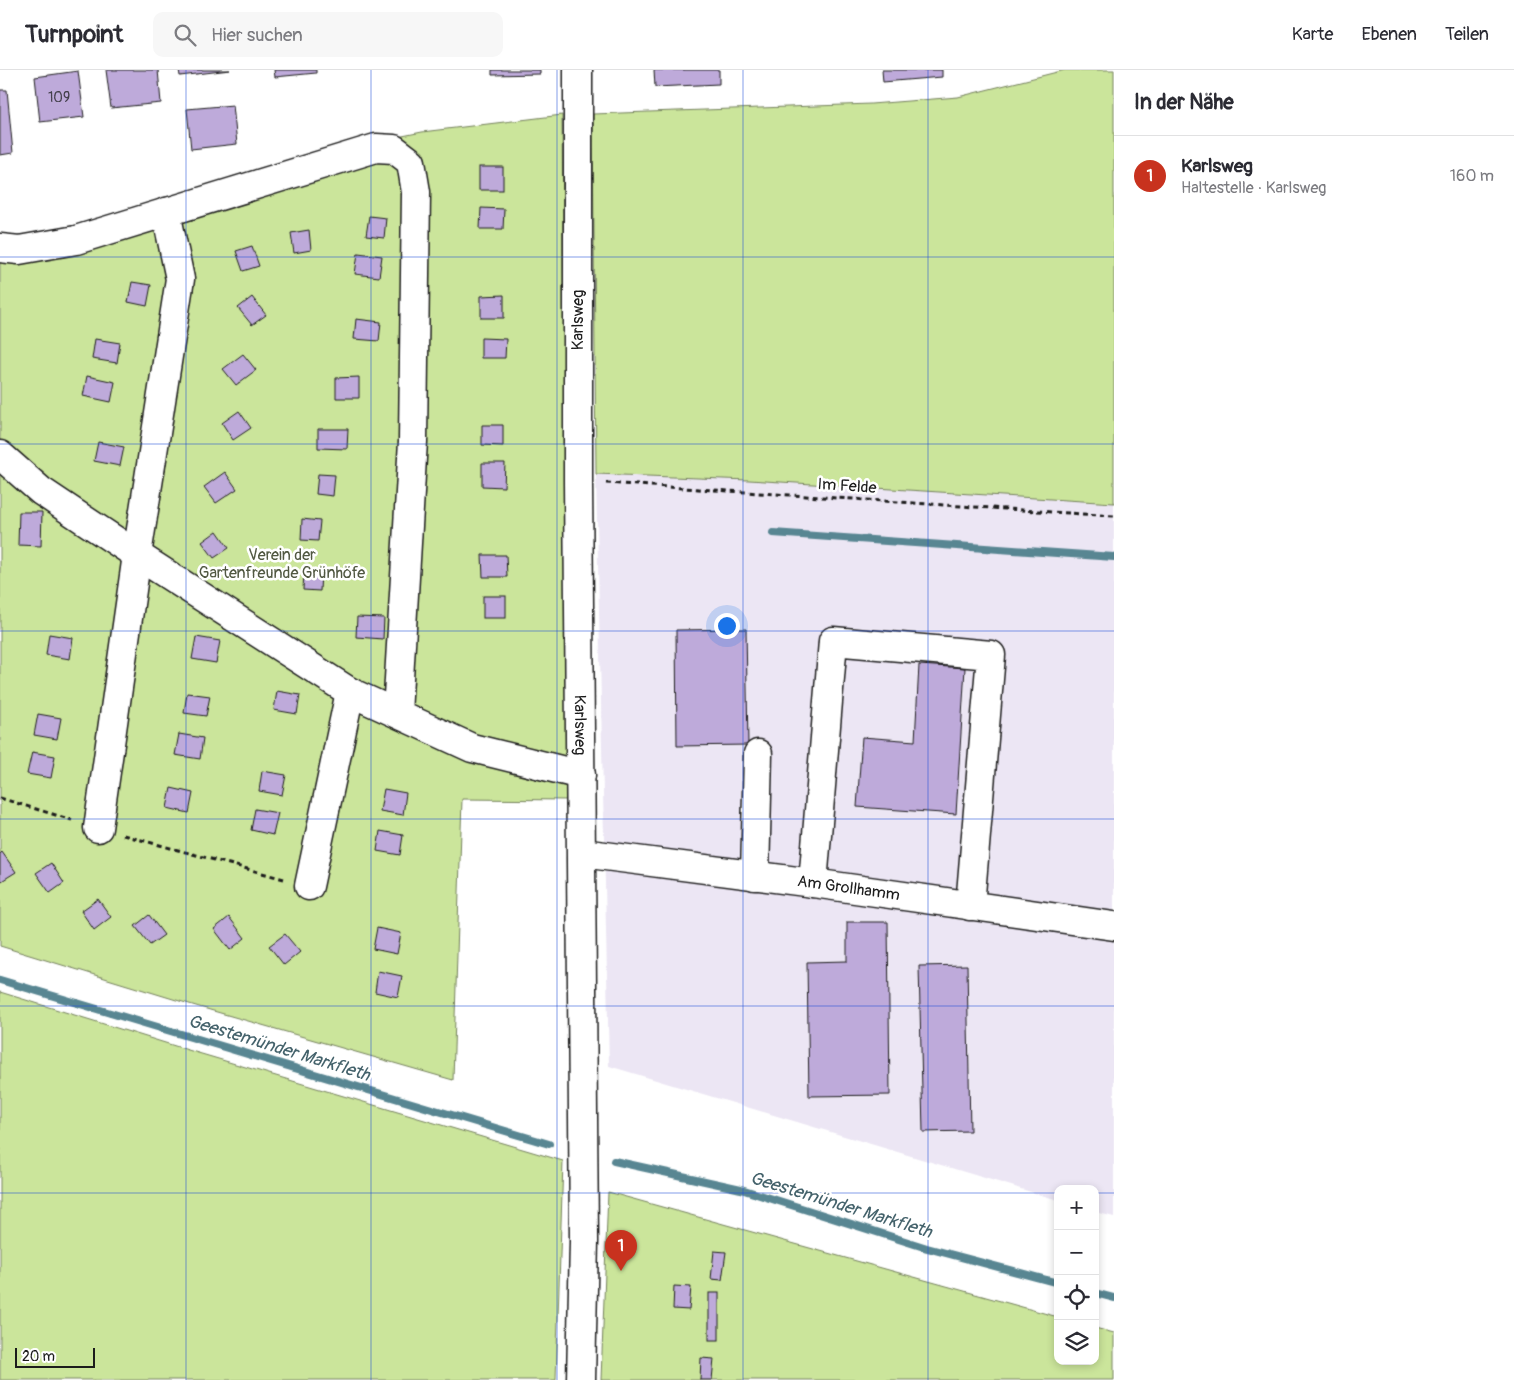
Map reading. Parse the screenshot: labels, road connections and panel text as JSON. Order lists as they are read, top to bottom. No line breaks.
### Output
{"streets":{"street":["Karlsweg","Am Grollhamm"],"path":["Im Felde"]},"crossings":[["Karlsweg","Im Felde"],["Karlsweg","Am Grollhamm"]],"water":["Geestemünder Markfleth"],"parks":["Verein der Gartenfreunde Grünhöfe"],"house_numbers":["109"],"scale_bar":"20 m","page":{"header":"Turnpoint","search":"Hier suchen","nav":["Karte","Ebenen","Teilen"],"heading":"In der Nähe","list":[{"mark":"1","name":"Karlsweg","note":"Haltestelle · Karlsweg","value":"160 m"}],"map_buttons":["+","−"],"pins":"1","scale":"20 m"}}
